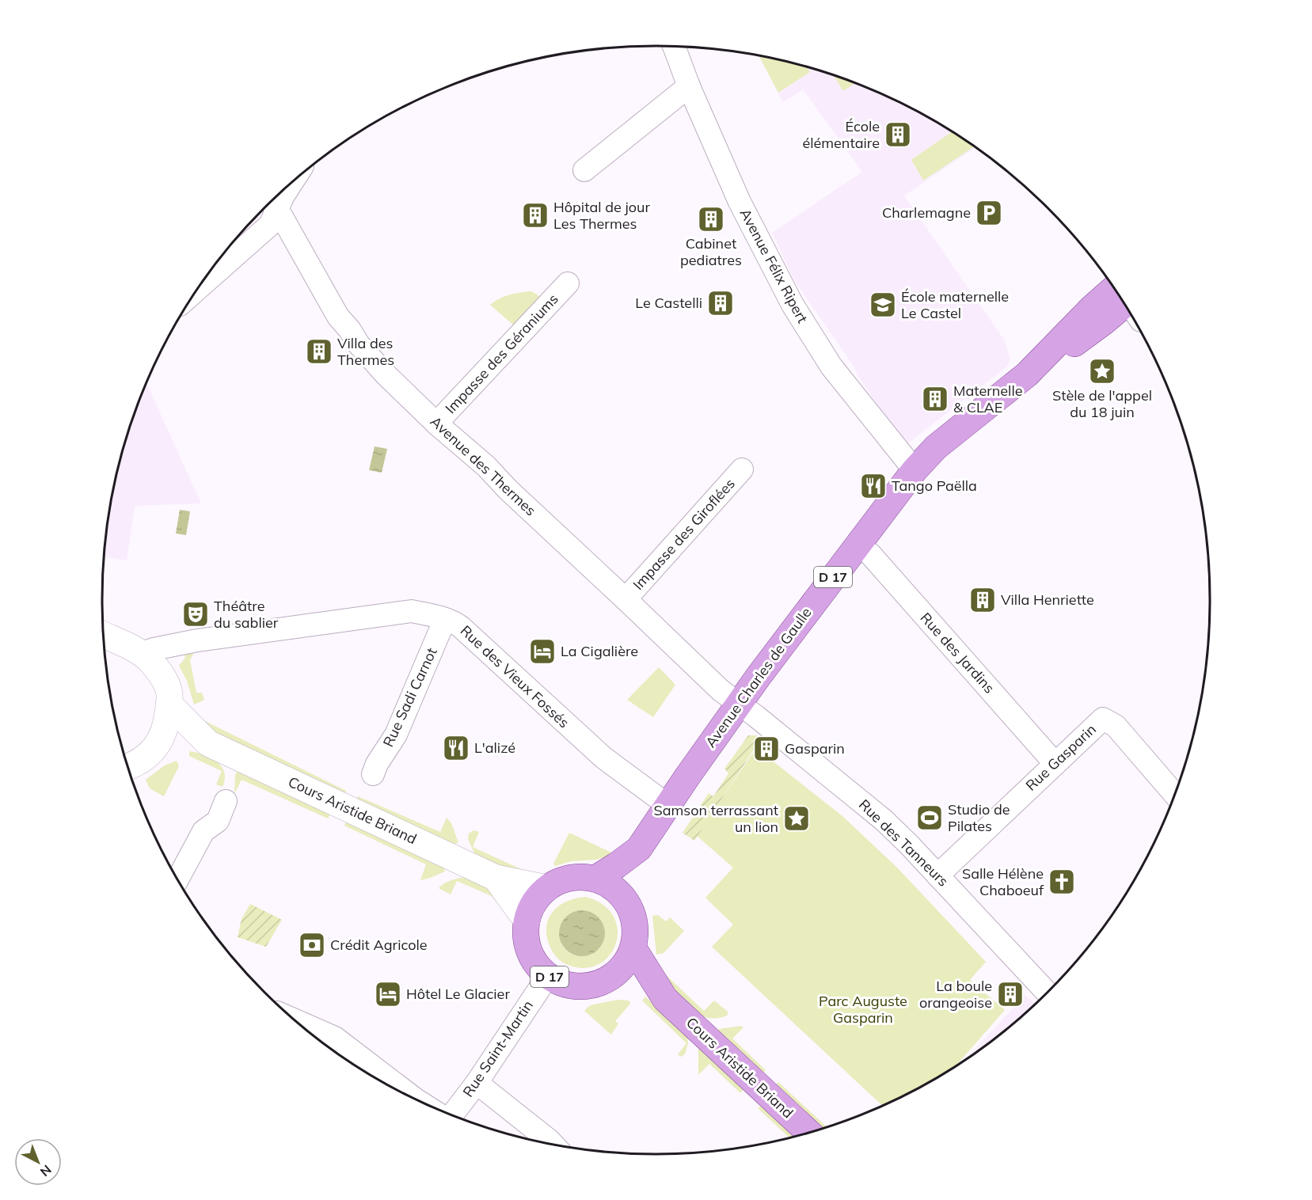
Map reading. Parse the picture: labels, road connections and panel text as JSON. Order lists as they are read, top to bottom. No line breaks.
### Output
{"streets":{"main road":["D 17","Avenue Charles de Gaulle","Cours Aristide Briand"],"street":["Avenue Félix Ripert","Impasse des Géraniums","Avenue des Thermes","Impasse des Giroflées","Rue des Jardins","Rue des Vieux Fossés","Rue Sadi Carnot","Rue Gasparin","Rue des Tanneurs","Rue Saint-Martin"]},"crossings":[["Avenue Félix Ripert","Avenue Charles de Gaulle"],["Impasse des Géraniums","Avenue des Thermes"],["Avenue des Thermes","Impasse des Giroflées"],["Avenue des Thermes","Avenue Charles de Gaulle"],["Avenue des Thermes","Rue des Tanneurs"],["D 17","Avenue Charles de Gaulle"],["D 17","Cours Aristide Briand"],["D 17","Rue Saint-Martin"],["Rue des Jardins","Avenue Charles de Gaulle"],["Rue des Jardins","Rue Gasparin"],["Rue des Vieux Fossés","Avenue Charles de Gaulle"],["Rue des Vieux Fossés","Rue Sadi Carnot"],["Avenue Charles de Gaulle","Cours Aristide Briand"],["Avenue Charles de Gaulle","Rue des Tanneurs"],["Avenue Charles de Gaulle","Rue Saint-Martin"],["Rue Gasparin","Rue des Tanneurs"],["Cours Aristide Briand","Rue Saint-Martin"]],"parks":["Parc Auguste Gasparin"],"places":{"building":["École élémentaire","Hôpital de jour Les Thermes","Cabinet pediatres","Le Castelli","Villa des Thermes","Maternelle & CLAE","Villa Henriette","Gasparin","La boule orangeoise"],"parking":["Charlemagne"],"school or university":["École maternelle Le Castel"],"place":["Stèle de l'appel du 18 juin","Samson terrassant un lion"],"restaurant":["Tango Paëlla","L'alizé"],"theatre":["Théâtre du sablier"],"hotel":["La Cigalière","Hôtel Le Glacier"],"sports":["Studio de Pilates"],"church":["Salle Hélène Chaboeuf"],"bank":["Crédit Agricole"]},"north":"bottom right"}
